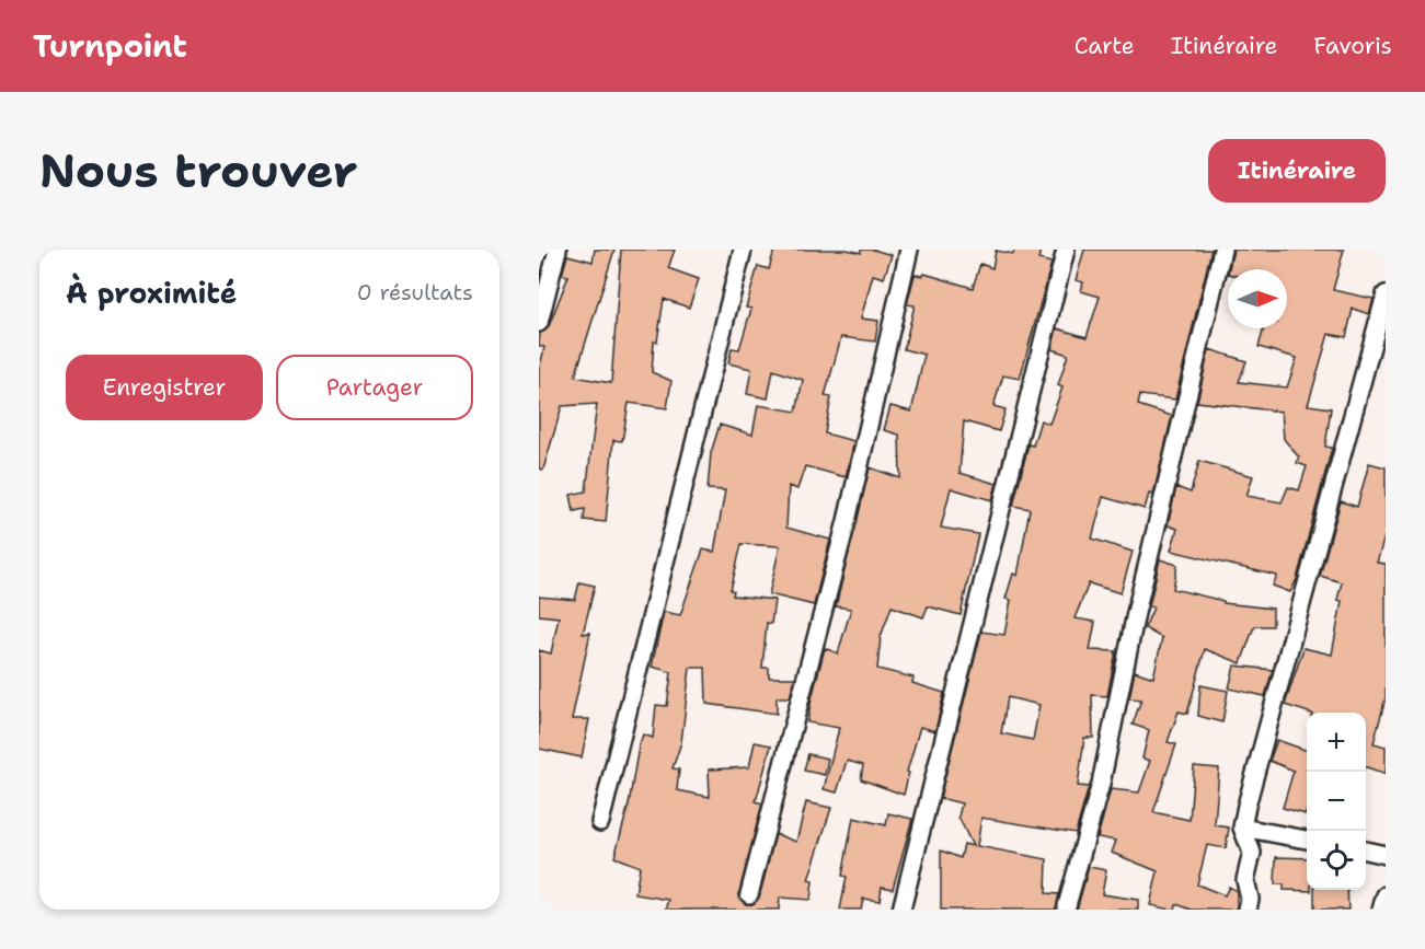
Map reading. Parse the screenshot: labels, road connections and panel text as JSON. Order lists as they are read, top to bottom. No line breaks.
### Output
{"north":"right","page":{"header":"Turnpoint","nav":["Carte","Itinéraire","Favoris"],"buttons":["Itinéraire",["Enregistrer","Partager"]],"title":"Nous trouver","heading":["À proximité","0 résultats"],"map_buttons":["+","−"]}}
